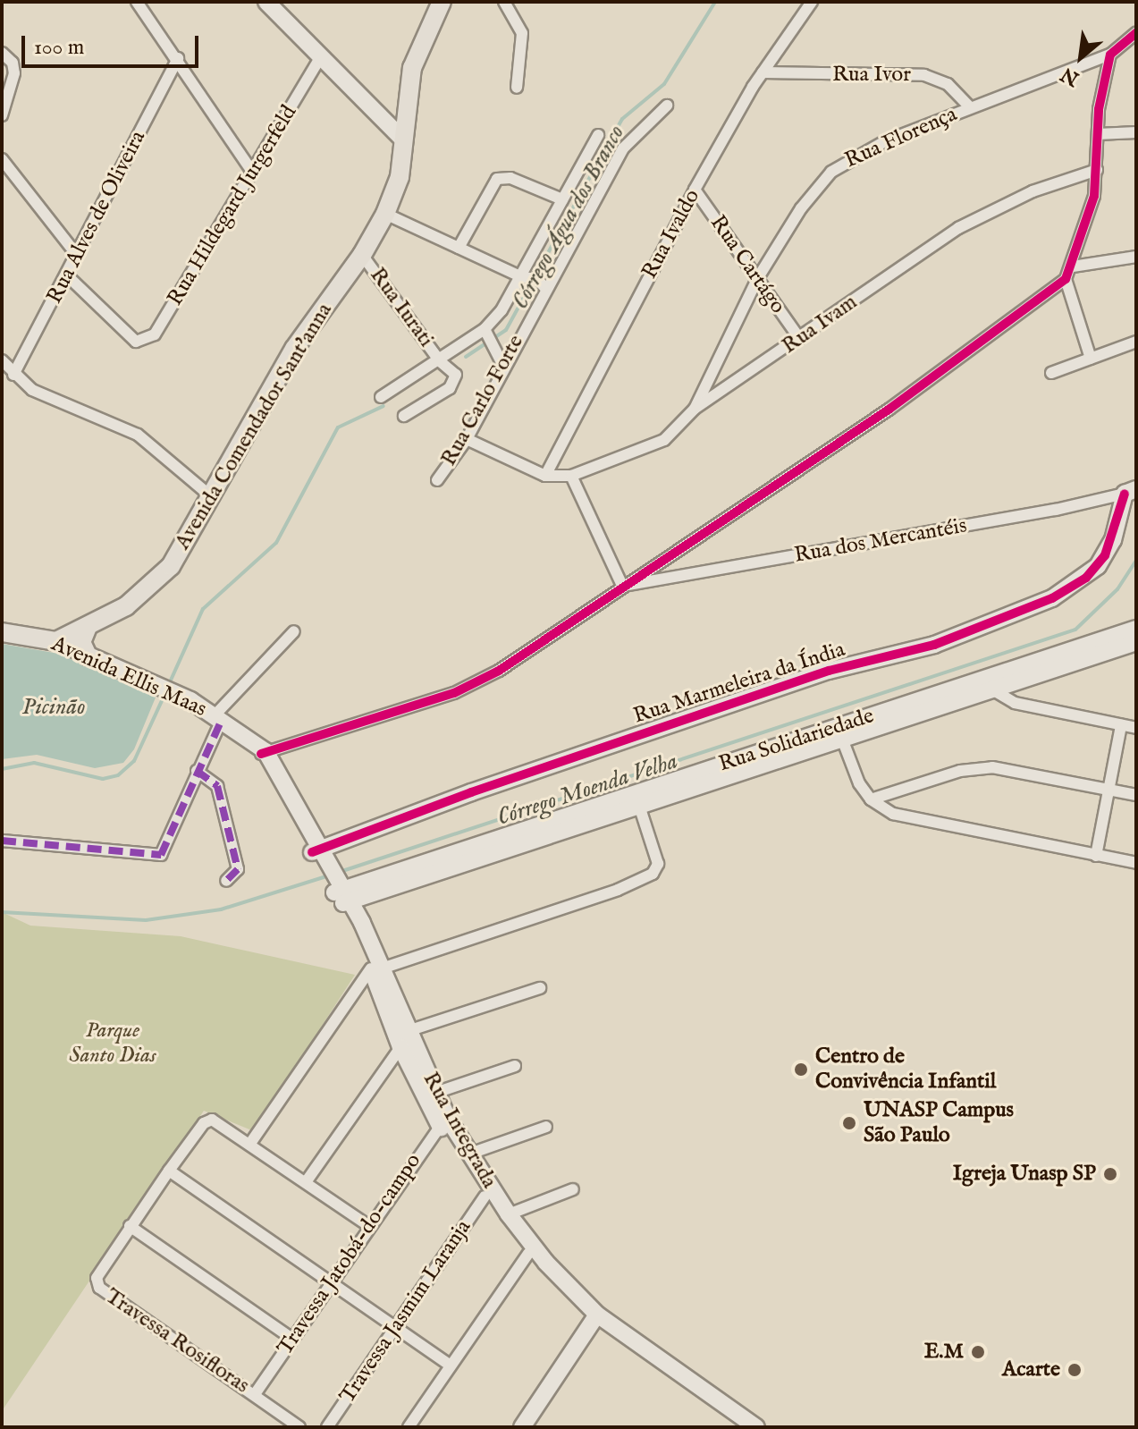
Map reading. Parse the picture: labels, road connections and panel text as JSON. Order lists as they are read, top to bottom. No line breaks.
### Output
{"streets":{"main road":["Avenida Comendador Sant'anna","Avenida Ellis Maas","Rua Marmeleira da Índia","Rua Solidariedade","Rua Integrada"],"street":["Rua Ivor","Rua Florença","Rua Hildegard Jurgerfeld","Rua Alves de Oliveira","Rua Ivaldo","Rua Cartágo","Rua Iurati","Rua Ivam","Rua Carlo Forte","Rua dos Mercantéis","Travessa Jatobá-do-campo","Travessa Jasmim Laranja","Travessa Rosifloras"]},"crossings":[["Rua Ivor","Rua Florença"],["Rua Ivor","Rua Ivaldo"],["Rua Florença","Rua Cartágo"],["Rua Florença","Rua Ivam"],["Rua Hildegard Jurgerfeld","Rua Alves de Oliveira"],["Rua Ivaldo","Rua Cartágo"],["Rua Ivaldo","Rua Ivam"],["Rua Cartágo","Rua Ivam"],["Rua Iurati","Avenida Comendador Sant'anna"],["Avenida Comendador Sant'anna","Avenida Ellis Maas"],["Rua dos Mercantéis","Rua Marmeleira da Índia"],["Avenida Ellis Maas","Rua Integrada"],["Rua Marmeleira da Índia","Rua Integrada"],["Rua Solidariedade","Rua Integrada"],["Rua Integrada","Travessa Jatobá-do-campo"],["Rua Integrada","Travessa Jasmim Laranja"],["Travessa Jatobá-do-campo","Travessa Rosifloras"]],"water":["Córrego Água dos Branco","Picinão","Córrego Moenda Velha"],"parks":["Parque Santo Dias"],"places":["Centro de Convivência Infantil","UNASP Campus São Paulo","Igreja Unasp SP","E.M","Acarte"],"scale_bar":"100 m","north":"bottom left"}
